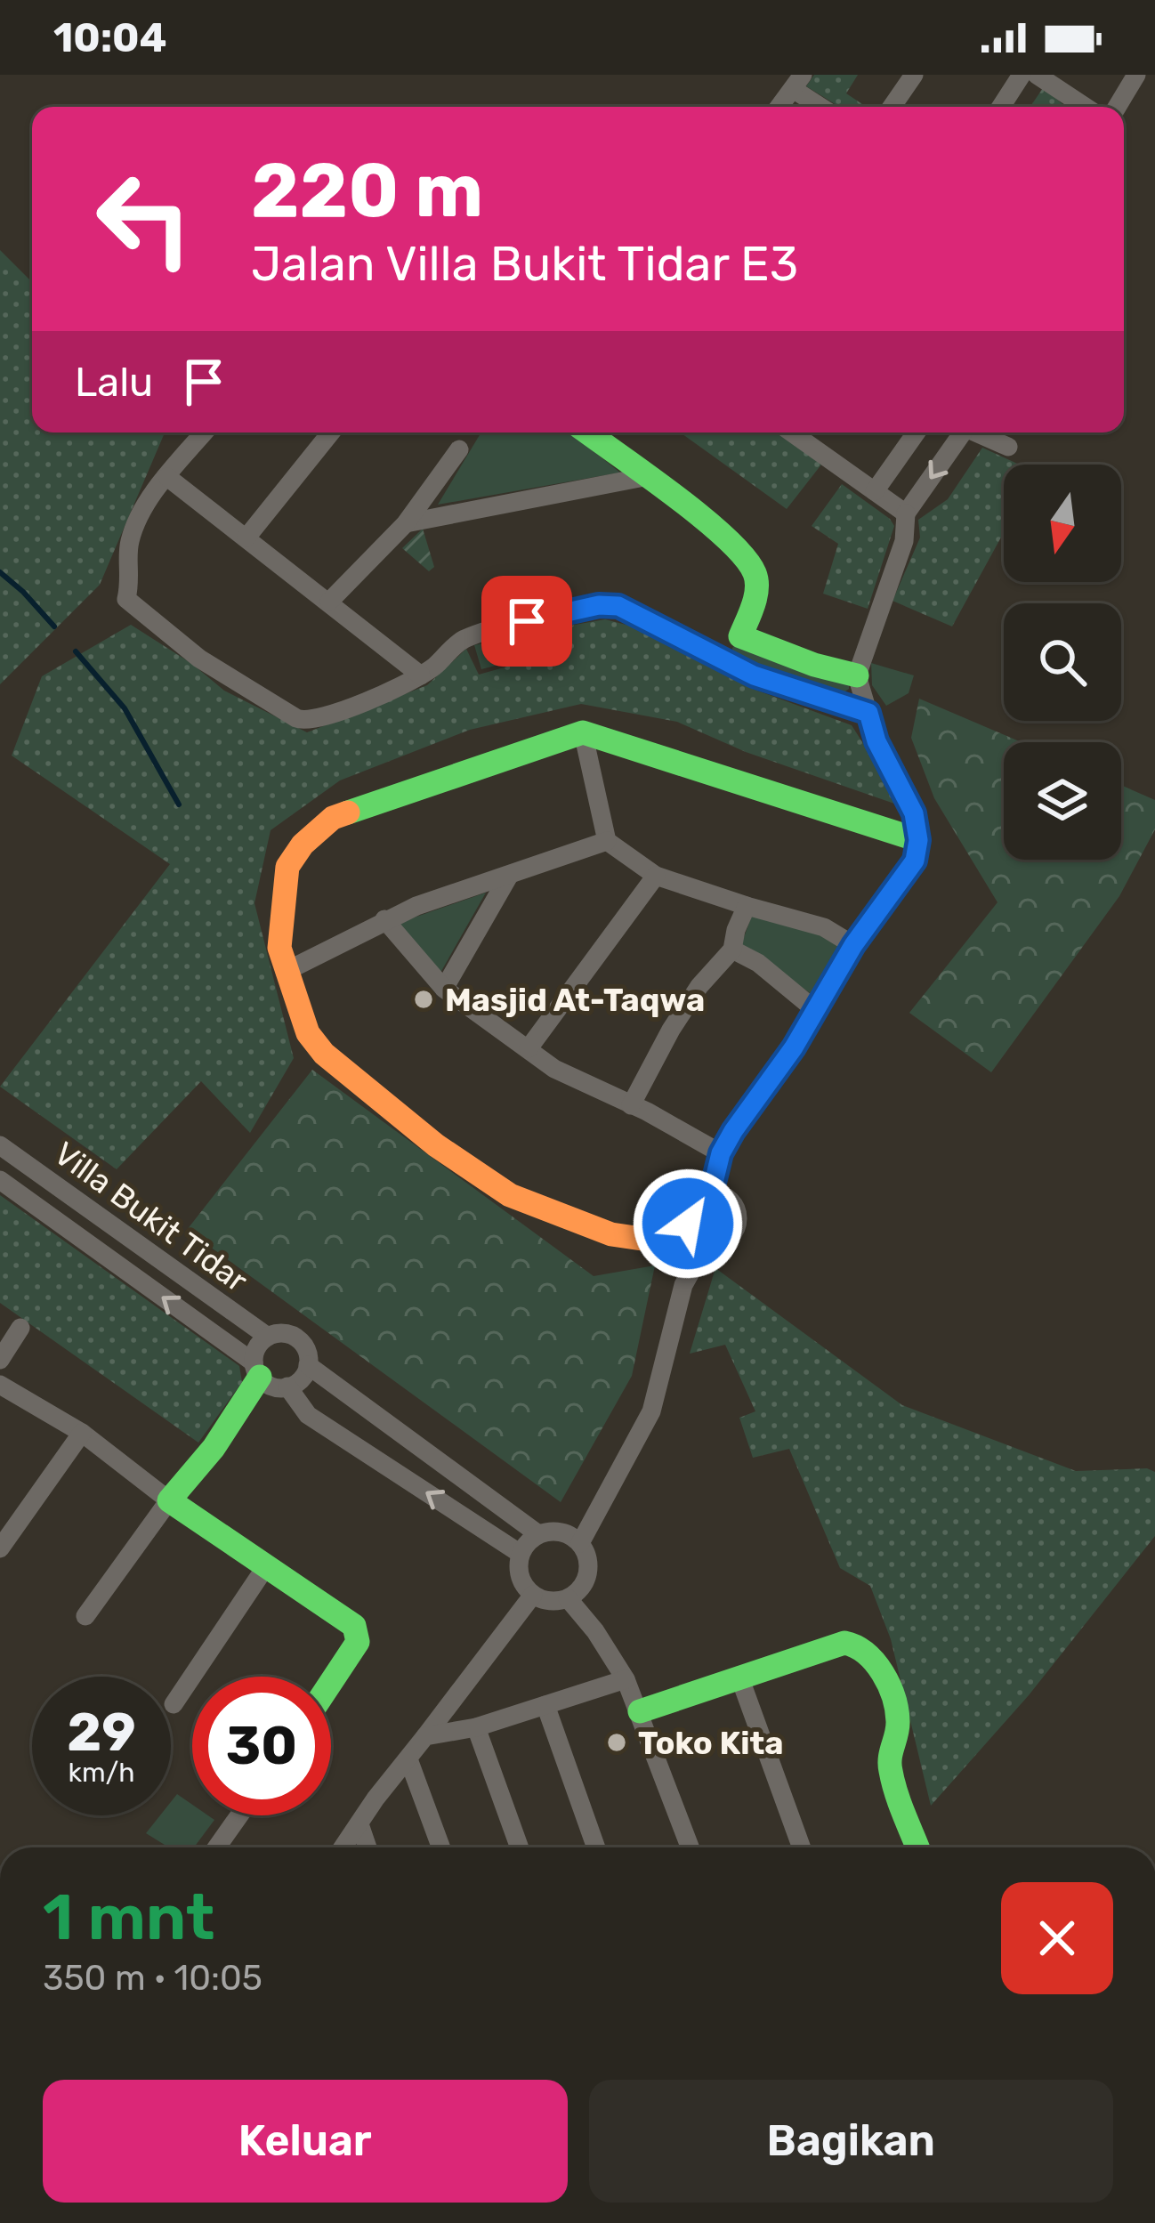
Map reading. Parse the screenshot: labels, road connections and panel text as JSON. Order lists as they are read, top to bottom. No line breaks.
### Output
{"streets":{"street":["Villa Bukit Tidar"]},"places":["Masjid At-Taqwa","Toko Kita"],"north":"bottom","page":{"status":"10:04","turn":["220 m","Jalan Villa Bukit Tidar E3"],"then":"Lalu","speed":"29 km/h","limit":"30","heading":["1 mnt","350 m · 10:05"],"buttons":["Keluar","Bagikan"]}}
